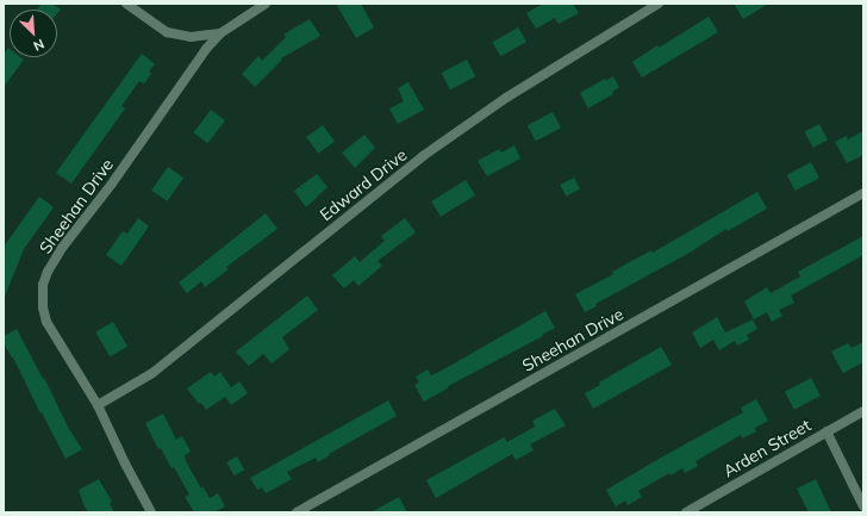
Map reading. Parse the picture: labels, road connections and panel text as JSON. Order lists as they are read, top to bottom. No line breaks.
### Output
{"streets":{"street":["Edward Drive","Sheehan Drive","Arden Street"]},"crossings":[["Edward Drive","Sheehan Drive"]],"north":"bottom right"}
